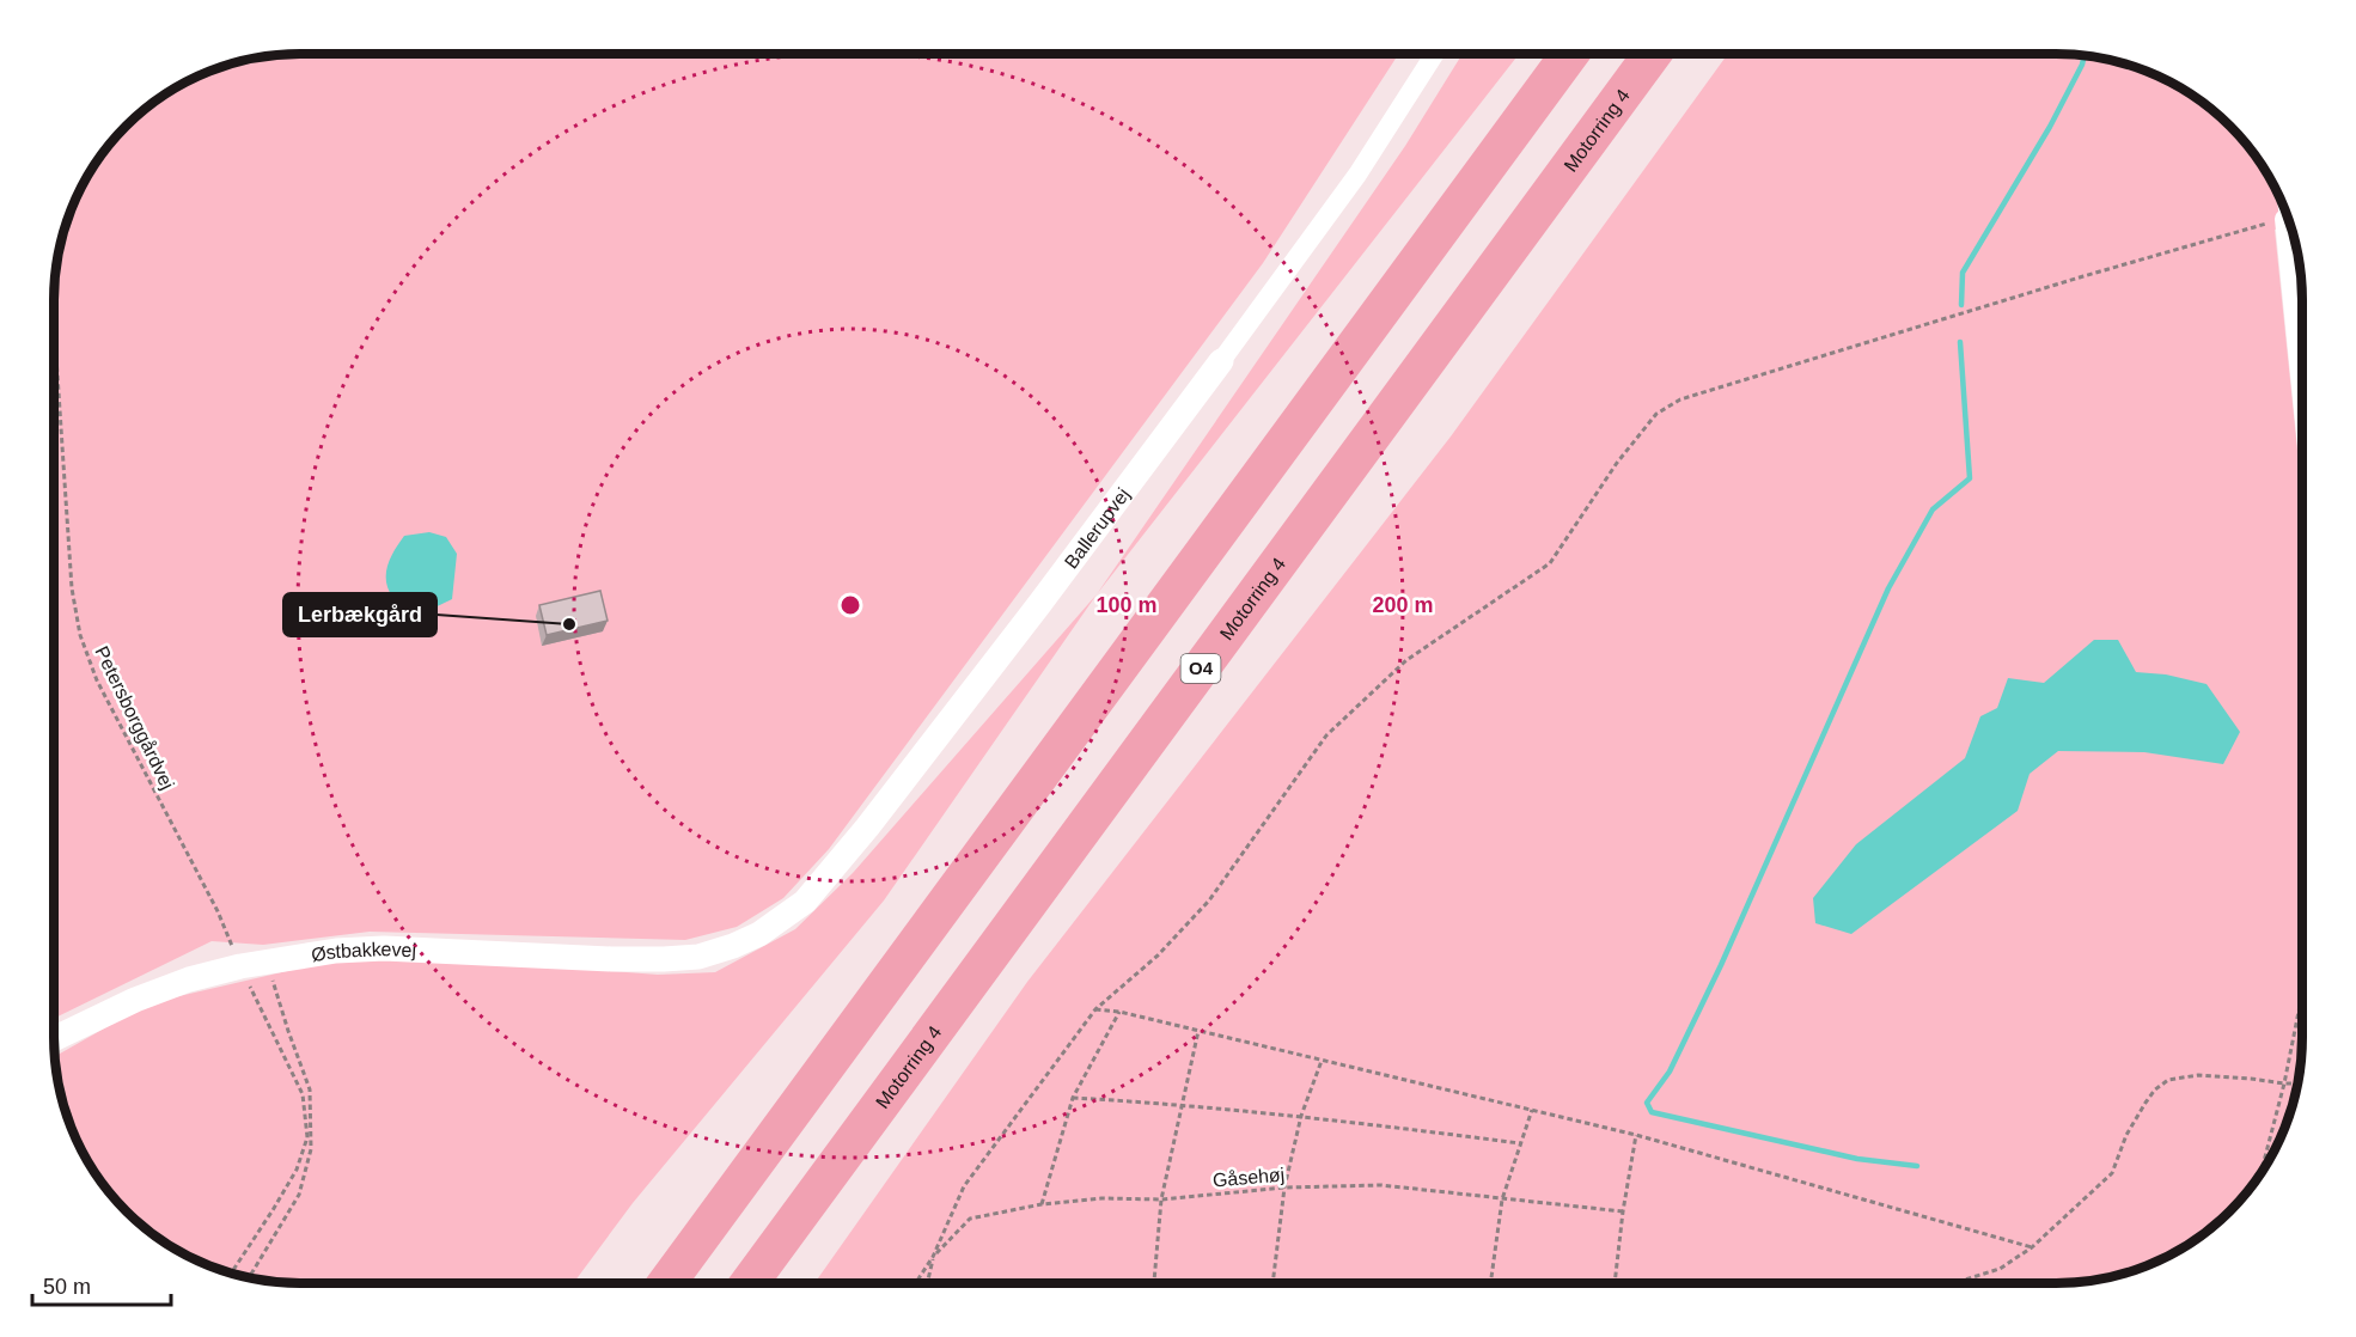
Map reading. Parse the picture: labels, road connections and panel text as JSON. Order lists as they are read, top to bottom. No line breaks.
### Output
{"streets":{"highway":["Motorring 4","O4"],"street":["Ballerupvej","Østbakkevej"],"path":["Petersborggårdvej","Gåsehøj"]},"crossings":[["Ballerupvej","Østbakkevej"],["Petersborggårdvej","Østbakkevej"]],"places":["Lerbækgård"],"scale_bar":"50 m","rings":["100 m","200 m"]}
